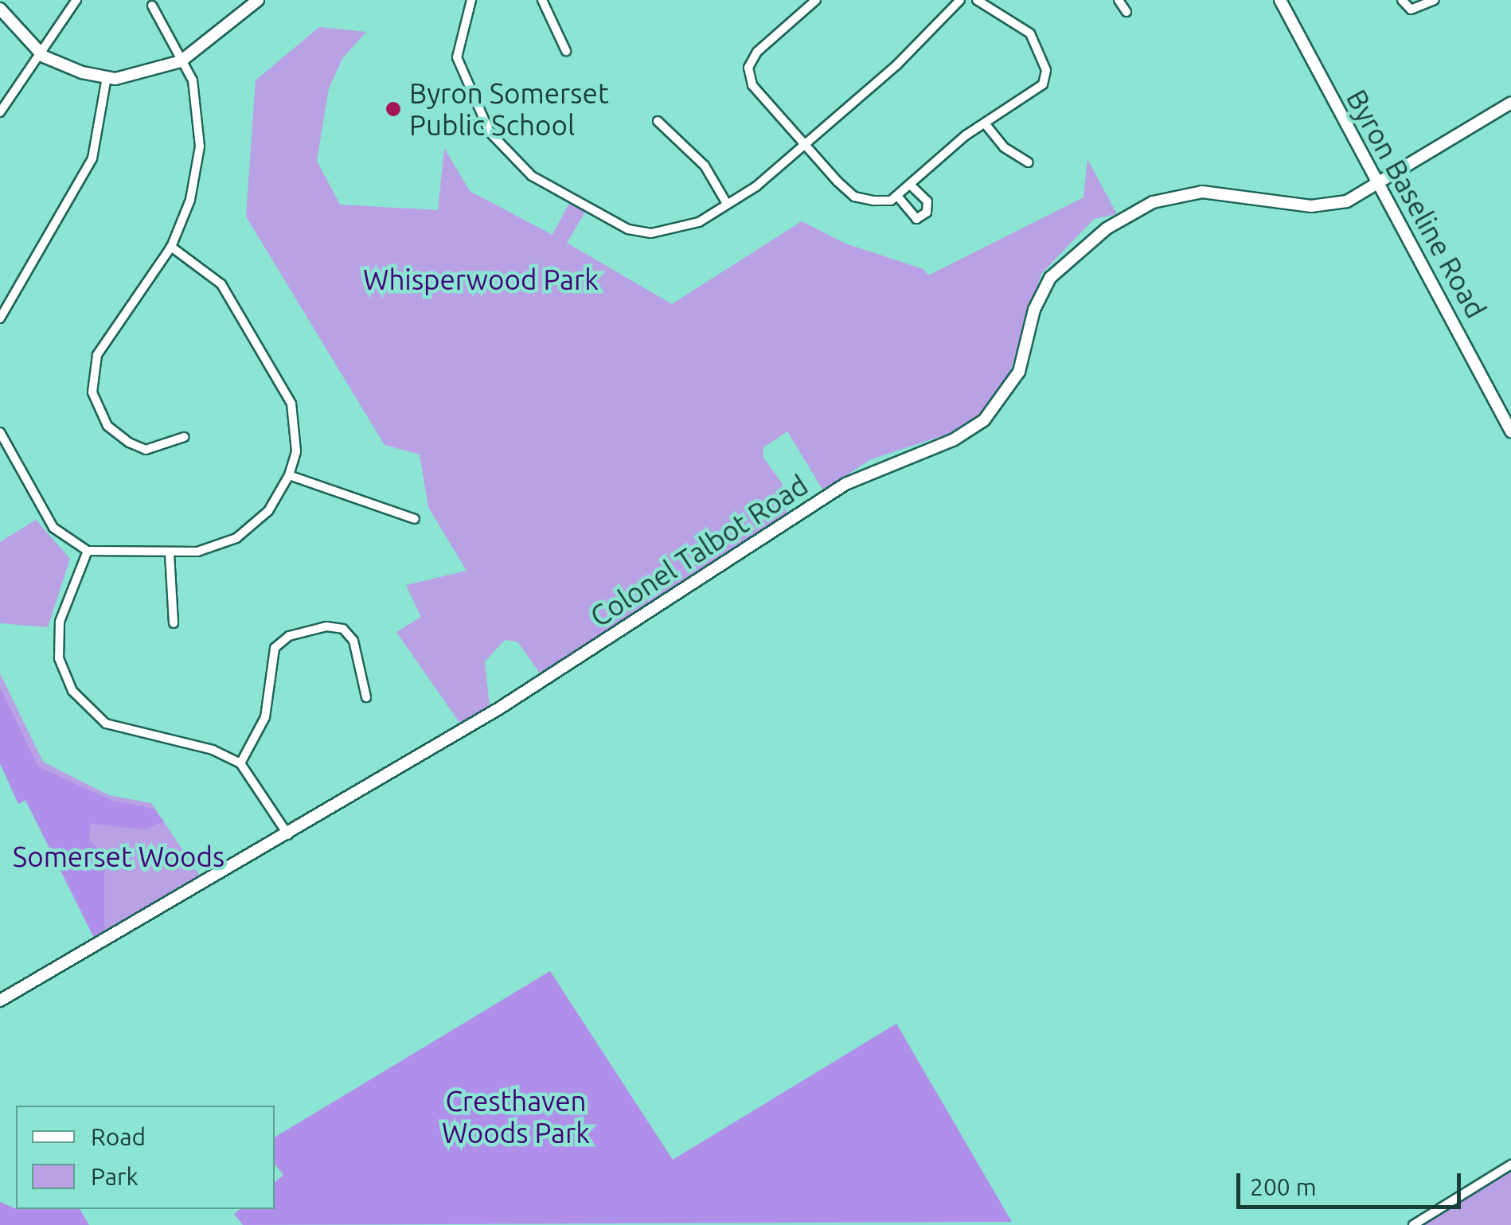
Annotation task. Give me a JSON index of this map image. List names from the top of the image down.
{
  "streets": {
    "main road": ["Byron Baseline Road", "Colonel Talbot Road"]
  },
  "crossings": [
    ["Byron Baseline Road", "Colonel Talbot Road"]
  ],
  "parks": ["Whisperwood Park", "Somerset Woods", "Cresthaven Woods Park"],
  "places": ["Byron Somerset Public School"],
  "legend": ["Road", "Park"],
  "scale_bar": "200 m"
}
